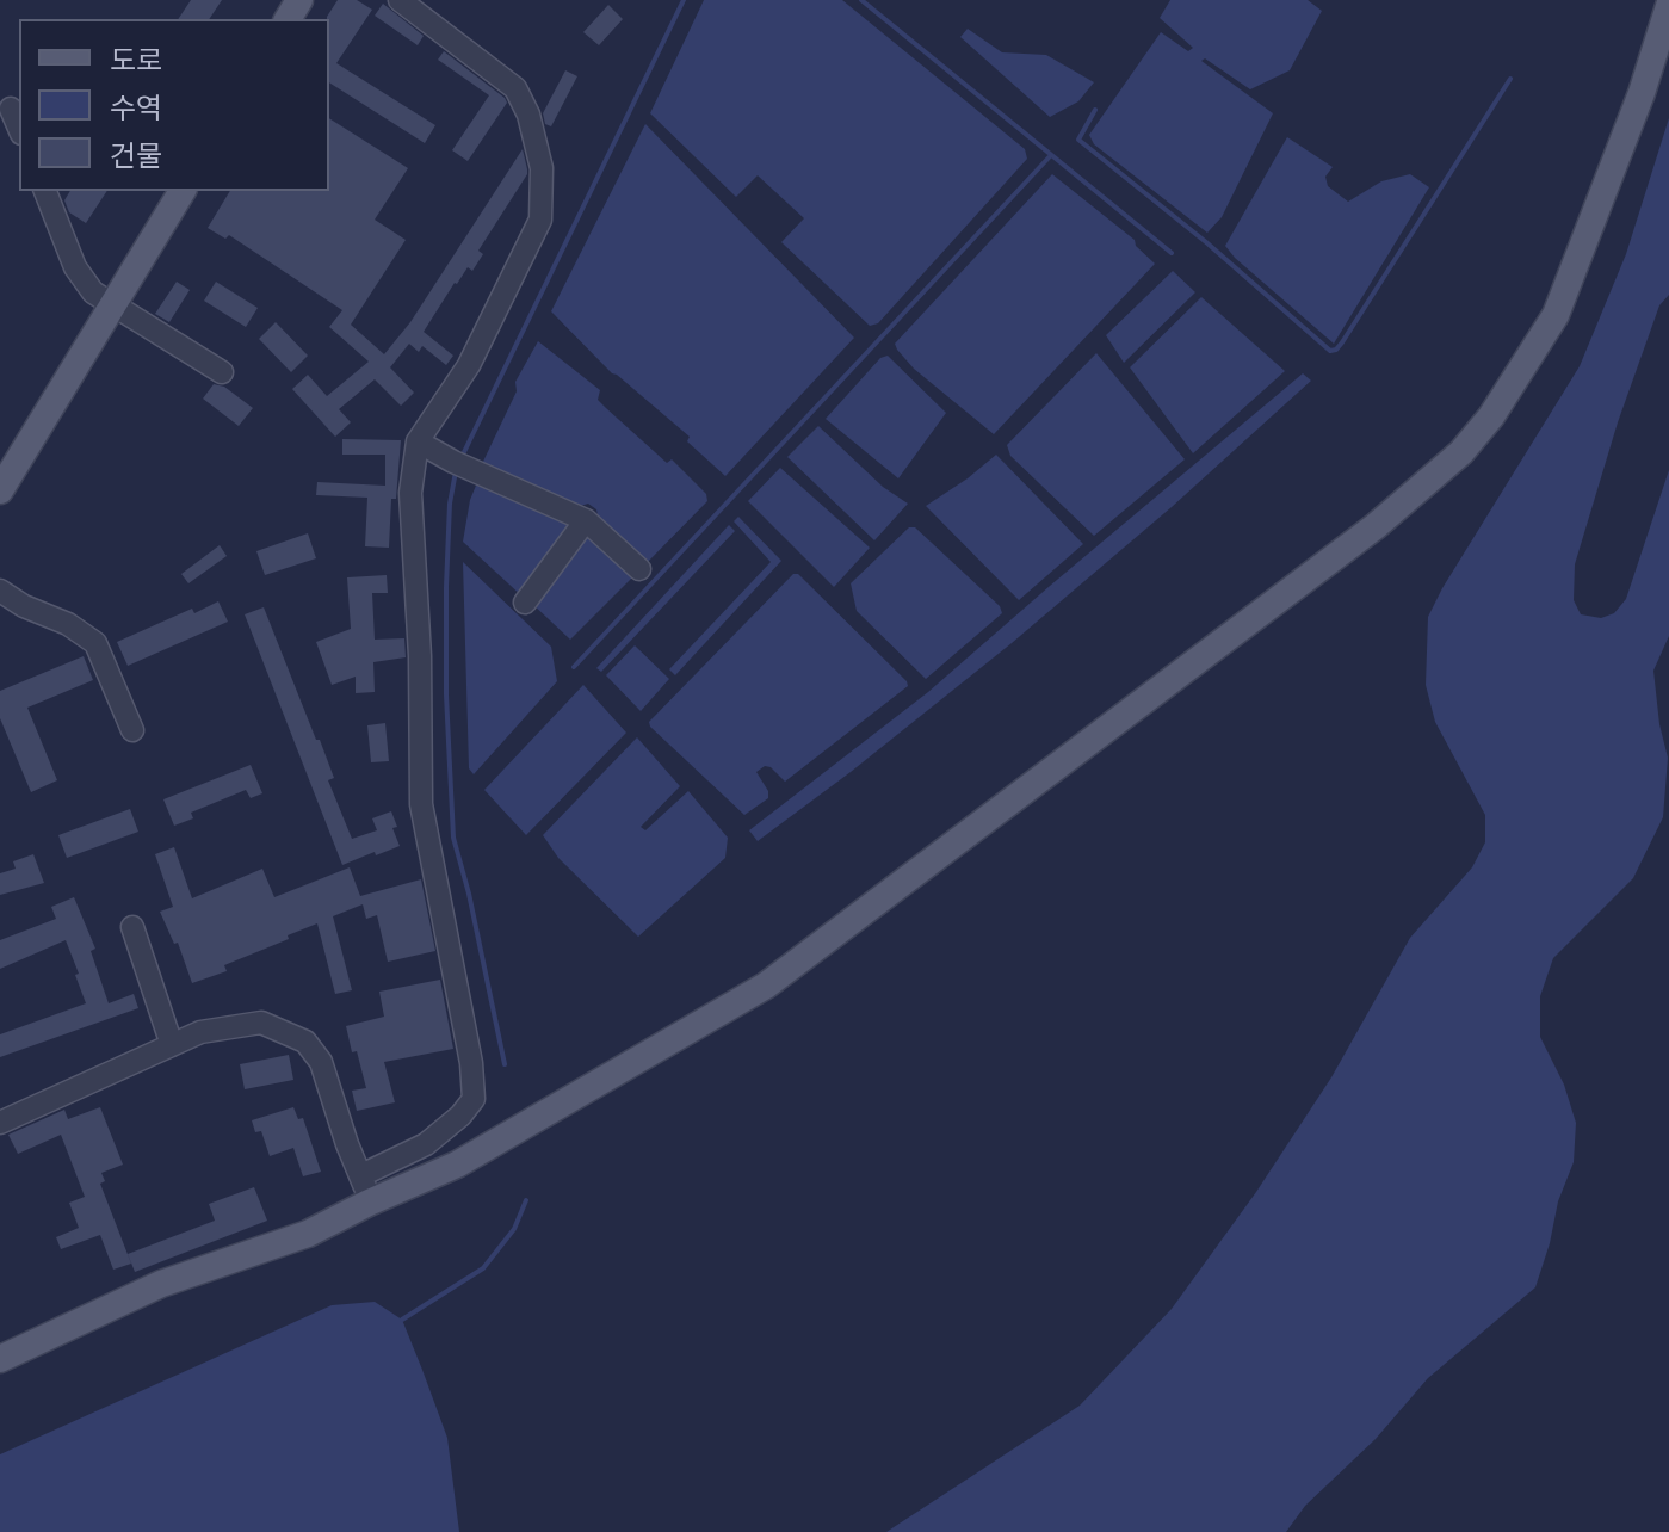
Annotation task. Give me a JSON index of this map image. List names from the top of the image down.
{
  "legend": ["도로", "수역", "건물"]
}
